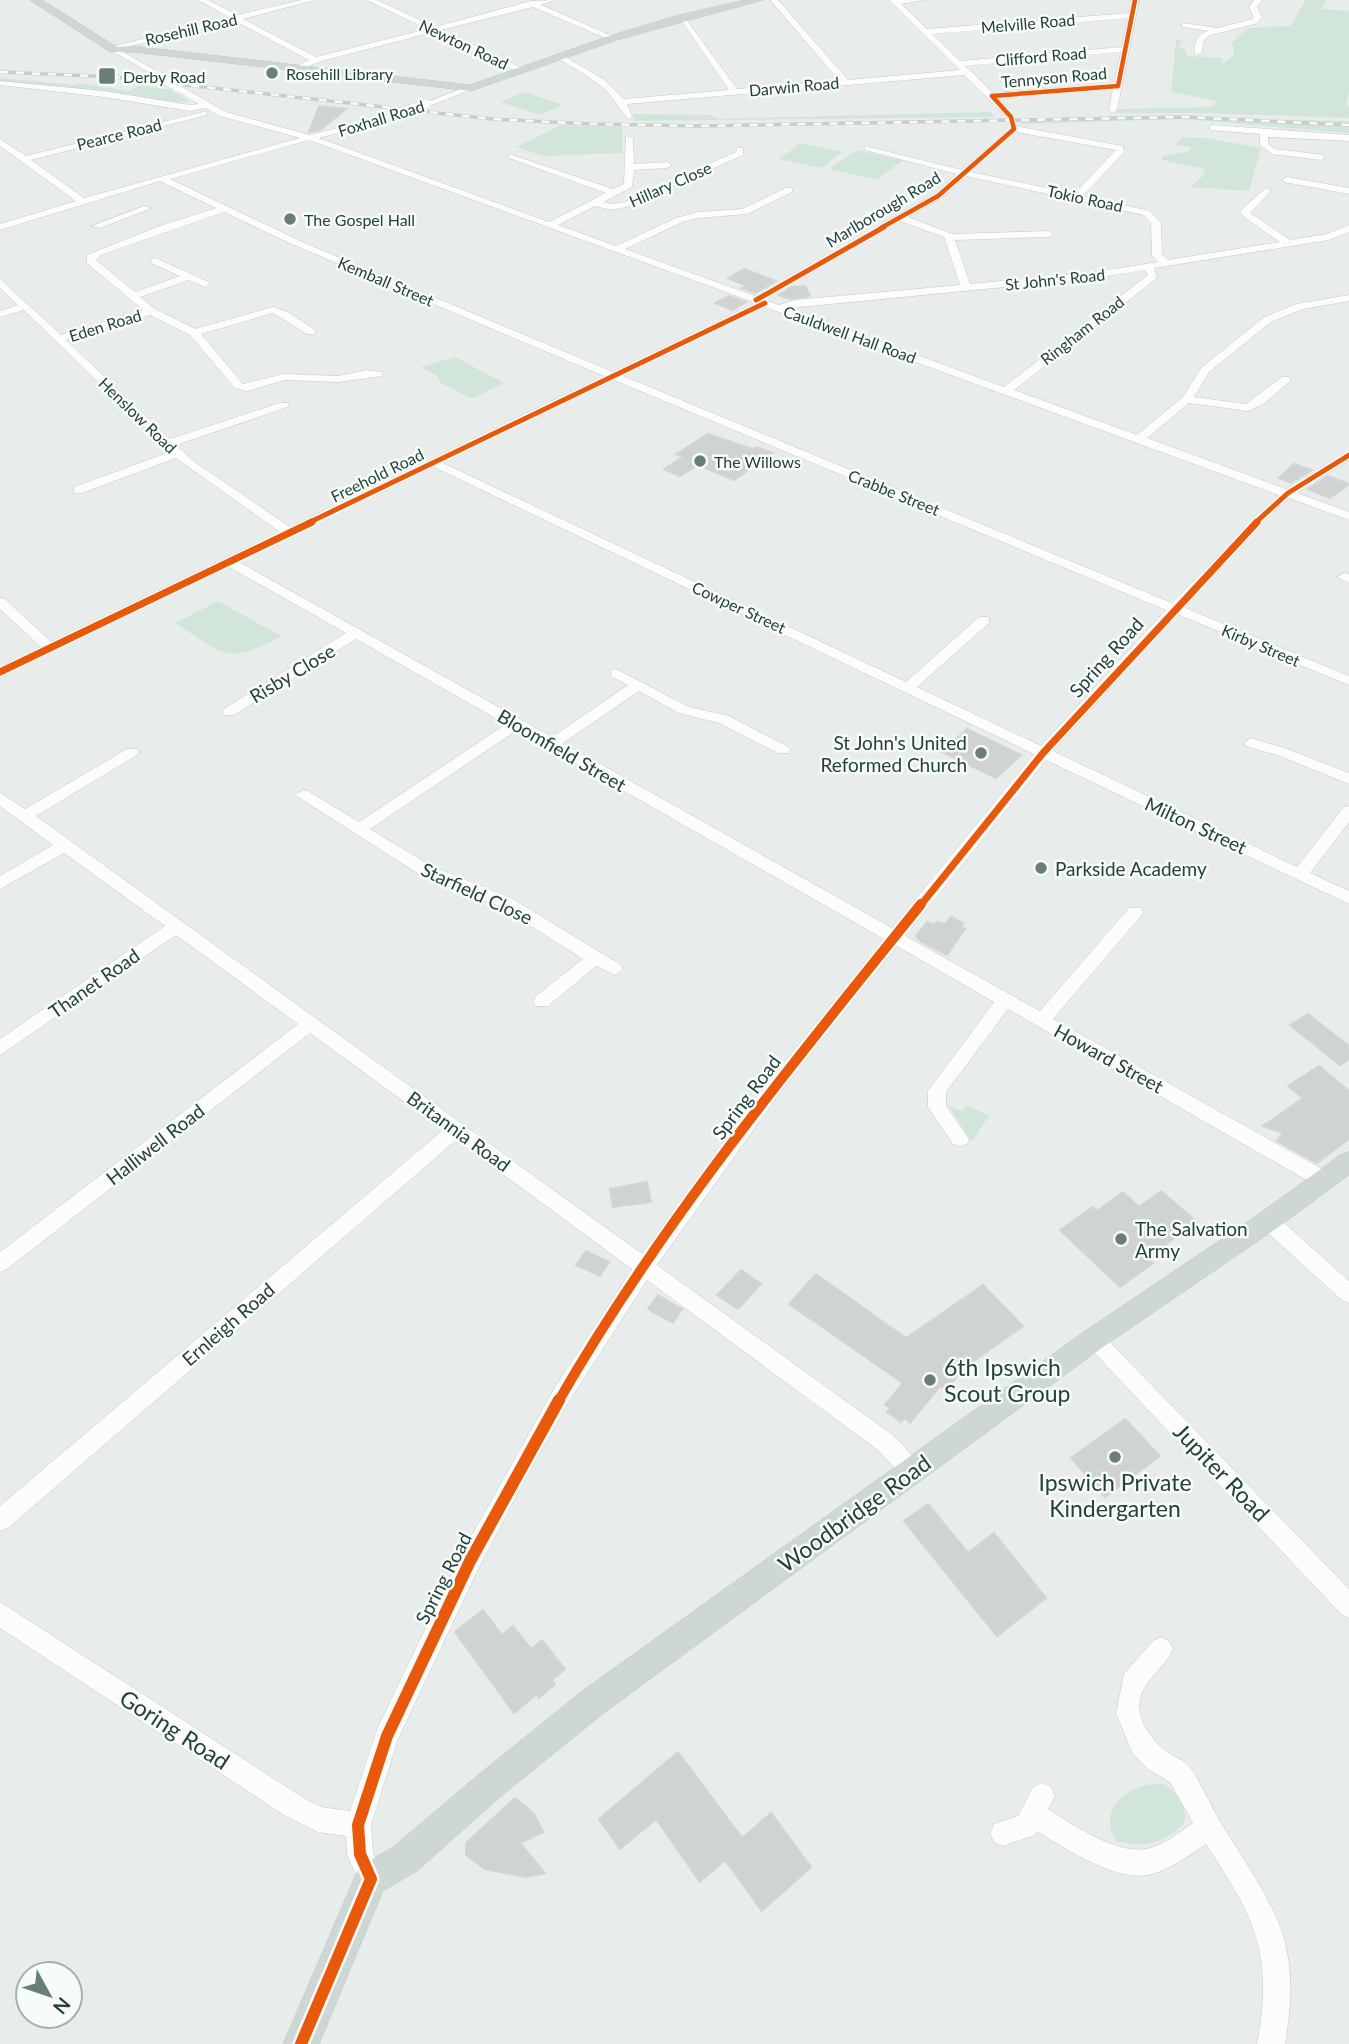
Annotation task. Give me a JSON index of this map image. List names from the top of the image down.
{
  "streets": {
    "main road": ["Foxhall Road", "Woodbridge Road"],
    "street": [
      "Melville Road",
      "Rosehill Road",
      "Newton Road",
      "Clifford Road",
      "Tennyson Road",
      "Darwin Road",
      "Pearce Road",
      "Hillary Close",
      "Tokio Road",
      "Marlborough Road",
      "St John's Road",
      "Kemball Street",
      "Eden Road",
      "Ringham Road",
      "Cauldwell Hall Road",
      "Henslow Road",
      "Freehold Road",
      "Crabbe Street",
      "Cowper Street",
      "Kirby Street",
      "Spring Road",
      "Risby Close",
      "Bloomfield Street",
      "Milton Street",
      "Starfield Close",
      "Thanet Road",
      "Howard Street",
      "Britannia Road",
      "Halliwell Road",
      "Ernleigh Road",
      "Jupiter Road",
      "Goring Road"
    ]
  },
  "crossings": [
    ["Newton Road", "Foxhall Road"],
    ["Foxhall Road", "Kemball Street"],
    ["Foxhall Road", "Cauldwell Hall Road"],
    ["Tokio Road", "Marlborough Road"],
    ["Tokio Road", "St John's Road"],
    ["Marlborough Road", "Cauldwell Hall Road"],
    ["Marlborough Road", "Freehold Road"],
    ["St John's Road", "Ringham Road"],
    ["St John's Road", "Cauldwell Hall Road"],
    ["Kemball Street", "Freehold Road"],
    ["Kemball Street", "Crabbe Street"],
    ["Eden Road", "Henslow Road"],
    ["Ringham Road", "Cauldwell Hall Road"],
    ["Cauldwell Hall Road", "Freehold Road"],
    ["Cauldwell Hall Road", "Spring Road"],
    ["Henslow Road", "Freehold Road"],
    ["Freehold Road", "Crabbe Street"],
    ["Freehold Road", "Cowper Street"],
    ["Freehold Road", "Bloomfield Street"],
    ["Crabbe Street", "Kirby Street"],
    ["Crabbe Street", "Spring Road"],
    ["Cowper Street", "Spring Road"],
    ["Cowper Street", "Milton Street"],
    ["Kirby Street", "Spring Road"],
    ["Spring Road", "Bloomfield Street"],
    ["Spring Road", "Milton Street"],
    ["Spring Road", "Howard Street"],
    ["Spring Road", "Britannia Road"],
    ["Spring Road", "Woodbridge Road"],
    ["Spring Road", "Goring Road"],
    ["Risby Close", "Bloomfield Street"],
    ["Bloomfield Street", "Howard Street"],
    ["Thanet Road", "Britannia Road"],
    ["Howard Street", "Woodbridge Road"],
    ["Britannia Road", "Halliwell Road"],
    ["Britannia Road", "Ernleigh Road"],
    ["Britannia Road", "Woodbridge Road"],
    ["Jupiter Road", "Woodbridge Road"]
  ],
  "places": {
    "other": [
      "Rosehill Library",
      "The Gospel Hall",
      "The Willows",
      "St John's United Reformed Church",
      "Parkside Academy",
      "The Salvation Army",
      "6th Ipswich Scout Group",
      "Ipswich Private Kindergarten"
    ],
    "transit": ["Derby Road"]
  },
  "north": "bottom right"
}
